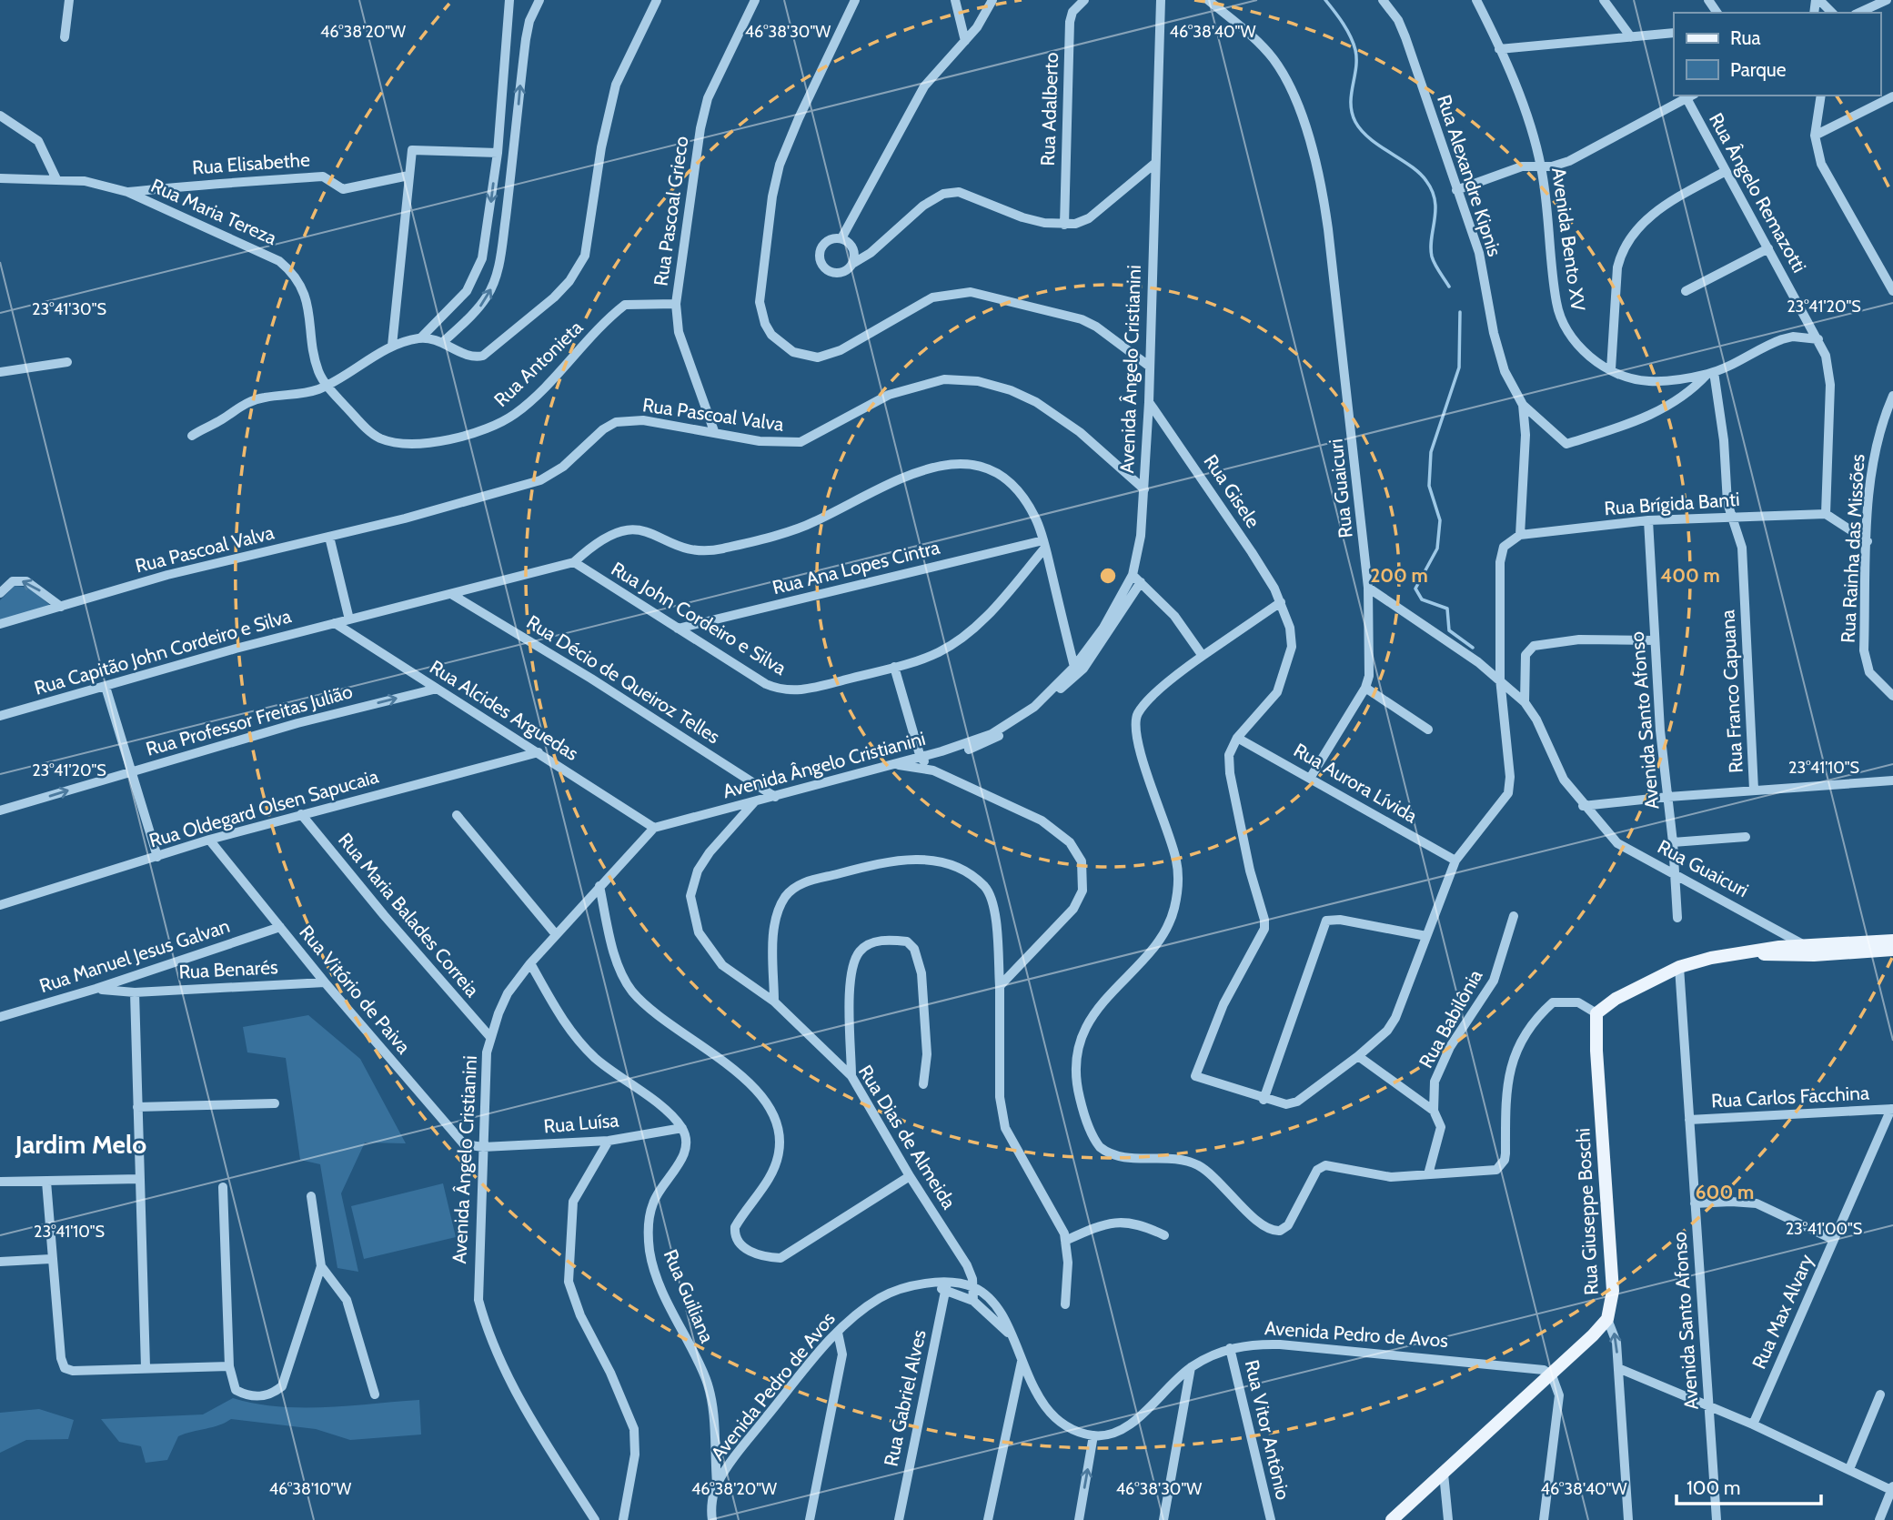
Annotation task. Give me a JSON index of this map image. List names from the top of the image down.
{
  "streets": {
    "main road": ["Rua Giuseppe Boschi"],
    "street": [
      "Rua Adalberto",
      "Rua Elisabethe",
      "Rua Alexandre Kipnis",
      "Rua Ângelo Remazotti",
      "Rua Pascoal Grieco",
      "Rua Maria Tereza",
      "Avenida Bento XV",
      "Rua Antonieta",
      "Avenida Ângelo Cristianini",
      "Rua Pascoal Valva",
      "Rua Guaicuri",
      "Rua Gisele",
      "Rua Brígida Banti",
      "Rua Rainha das Missões",
      "Rua Ana Lopes Cintra",
      "Rua John Cordeiro e Silva",
      "Rua Capitão John Cordeiro e Silva",
      "Rua Décio de Queiroz Telles",
      "Rua Franco Capuana",
      "Rua Alcides Arguedas",
      "Rua Professor Freitas Julião",
      "Avenida Santo Afonso",
      "Rua Aurora Lívida",
      "Rua Oldegard Olsen Sapucaia",
      "Rua Maria Balades Correia",
      "Rua Manuel Jesus Galvan",
      "Rua Benarés",
      "Rua Vitório de Paiva",
      "Rua Babilônia",
      "Rua Carlos Facchina",
      "Rua Luísa",
      "Rua Dias de Almeida",
      "Rua Guiliana",
      "Rua Max Alvary",
      "Avenida Pedro de Avos",
      "Rua Gabriel Alves",
      "Rua Vitor Antônio"
    ]
  },
  "crossings": [
    ["Rua Elisabethe", "Rua Maria Tereza"],
    ["Rua Alexandre Kipnis", "Avenida Bento XV"],
    ["Rua Alexandre Kipnis", "Rua Franco Capuana"],
    ["Rua Ângelo Remazotti", "Avenida Bento XV"],
    ["Rua Ângelo Remazotti", "Rua Brígida Banti"],
    ["Rua Pascoal Grieco", "Rua Antonieta"],
    ["Rua Pascoal Grieco", "Rua Pascoal Valva"],
    ["Rua Maria Tereza", "Rua Antonieta"],
    ["Avenida Bento XV", "Rua Franco Capuana"],
    ["Avenida Ângelo Cristianini", "Rua Pascoal Valva"],
    ["Avenida Ângelo Cristianini", "Rua Gisele"],
    ["Avenida Ângelo Cristianini", "Rua Décio de Queiroz Telles"],
    ["Avenida Ângelo Cristianini", "Rua Alcides Arguedas"],
    ["Avenida Ângelo Cristianini", "Rua Maria Balades Correia"],
    ["Avenida Ângelo Cristianini", "Rua Vitório de Paiva"],
    ["Avenida Ângelo Cristianini", "Rua Luísa"],
    ["Avenida Ângelo Cristianini", "Rua Dias de Almeida"],
    ["Rua Guaicuri", "Avenida Santo Afonso"],
    ["Rua Gisele", "Rua Aurora Lívida"],
    ["Rua Brígida Banti", "Rua Franco Capuana"],
    ["Rua Brígida Banti", "Avenida Santo Afonso"],
    ["Rua Ana Lopes Cintra", "Rua John Cordeiro e Silva"],
    ["Rua Capitão John Cordeiro e Silva", "Rua Alcides Arguedas"],
    ["Rua Alcides Arguedas", "Rua Professor Freitas Julião"],
    ["Rua Alcides Arguedas", "Rua Oldegard Olsen Sapucaia"],
    ["Avenida Santo Afonso", "Rua Carlos Facchina"],
    ["Rua Oldegard Olsen Sapucaia", "Rua Maria Balades Correia"],
    ["Rua Oldegard Olsen Sapucaia", "Rua Vitório de Paiva"],
    ["Rua Manuel Jesus Galvan", "Rua Benarés"],
    ["Rua Manuel Jesus Galvan", "Rua Vitório de Paiva"],
    ["Rua Benarés", "Rua Vitório de Paiva"],
    ["Rua Vitório de Paiva", "Rua Luísa"],
    ["Rua Carlos Facchina", "Rua Max Alvary"],
    ["Rua Luísa", "Rua Guiliana"],
    ["Rua Dias de Almeida", "Avenida Pedro de Avos"],
    ["Rua Guiliana", "Avenida Pedro de Avos"],
    ["Avenida Pedro de Avos", "Rua Gabriel Alves"],
    ["Avenida Pedro de Avos", "Rua Vitor Antônio"]
  ],
  "one_way": ["Rua Professor Freitas Julião"],
  "districts": ["Jardim Melo"],
  "legend": ["Rua", "Parque"],
  "scale_bar": "100 m",
  "coordinates": [
    "46°38'20\"W",
    "46°38'30\"W",
    "46°38'40\"W",
    "23°41'20\"S",
    "23°41'30\"S",
    "23°41'10\"S",
    "23°41'00\"S",
    "46°38'10\"W"
  ],
  "rings": ["200 m", "400 m", "600 m"]
}
